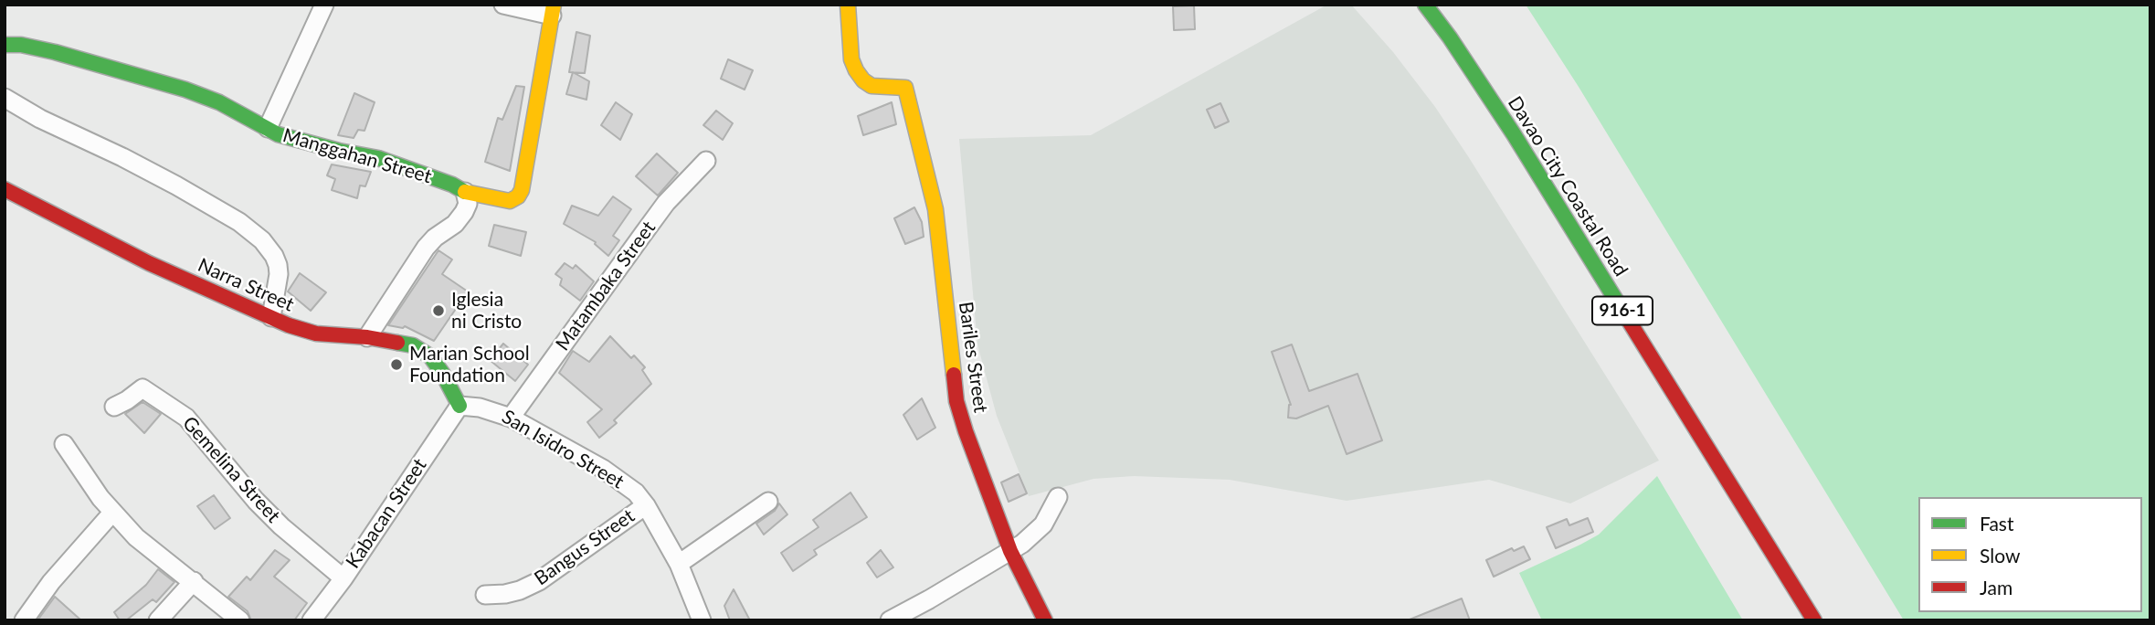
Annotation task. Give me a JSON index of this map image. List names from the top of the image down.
{
  "streets": {
    "street": [
      "Manggahan Street",
      "Davao City Coastal Road",
      "Narra Street",
      "Matambaka Street",
      "916-1",
      "Bariles Street",
      "San Isidro Street",
      "Gemelina Street",
      "Kabacan Street",
      "Bangus Street"
    ]
  },
  "crossings": [
    ["Narra Street", "San Isidro Street"],
    ["Narra Street", "Kabacan Street"],
    ["Matambaka Street", "San Isidro Street"],
    ["San Isidro Street", "Kabacan Street"],
    ["San Isidro Street", "Bangus Street"],
    ["Gemelina Street", "Kabacan Street"]
  ],
  "places": ["Iglesia ni Cristo", "Marian School Foundation"],
  "legend": ["Fast", "Slow", "Jam"]
}
